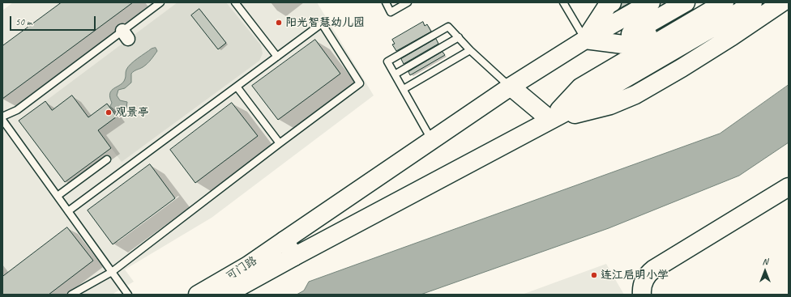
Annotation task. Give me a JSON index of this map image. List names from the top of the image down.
{
  "streets": {
    "main road": ["可门路"]
  },
  "places": ["阳光智慧幼儿园", "观景亭", "连江启明小学"],
  "scale_bar": "50 m",
  "north": "top"
}
